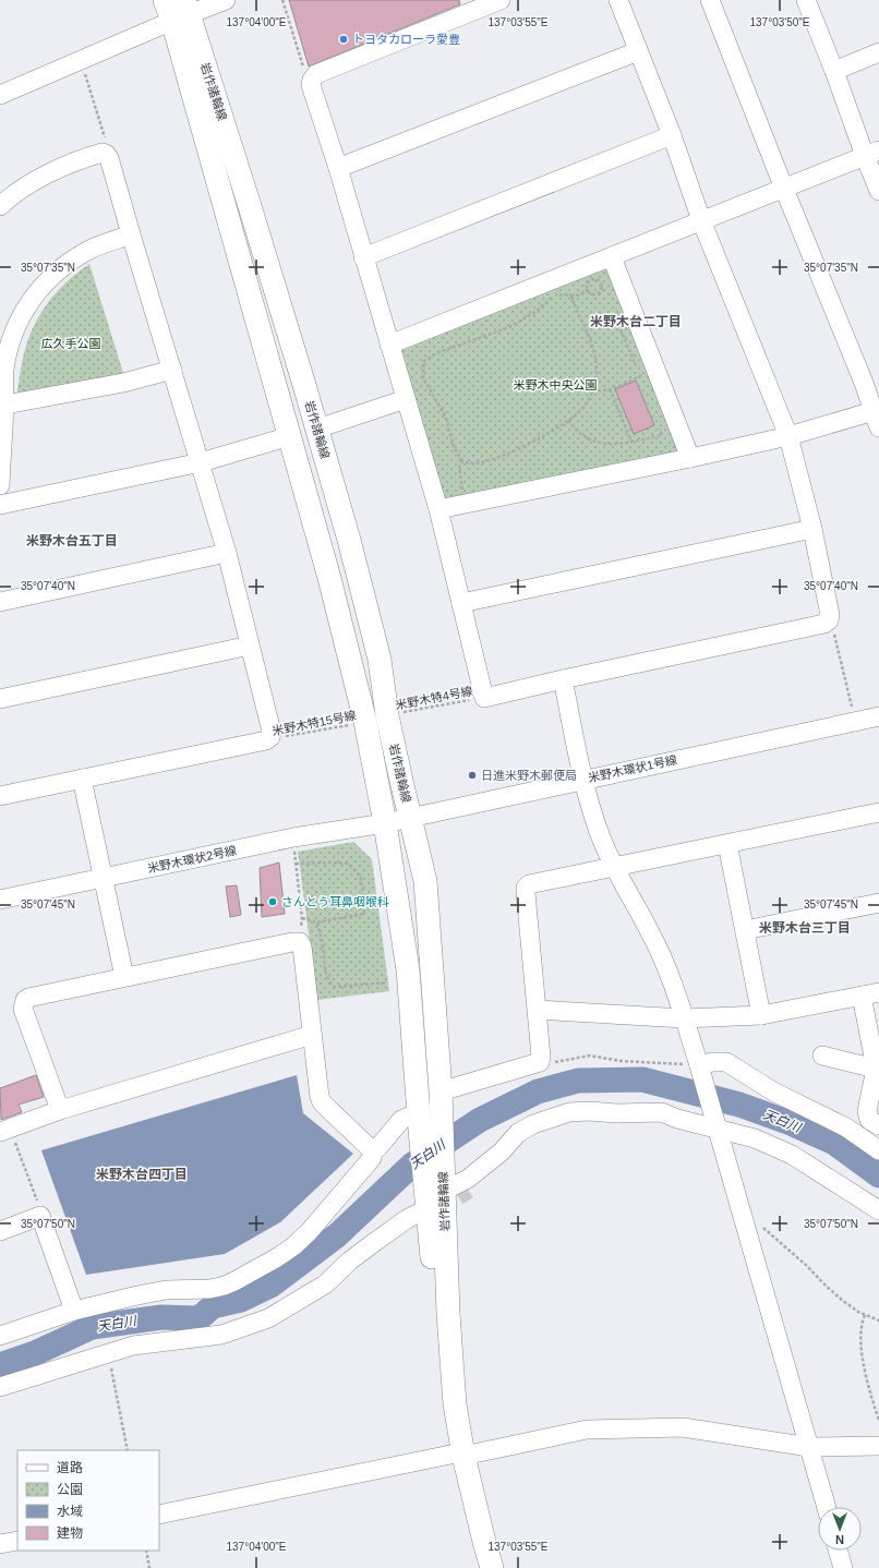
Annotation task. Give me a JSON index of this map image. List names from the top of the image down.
{
  "streets": {
    "main road": ["岩作諸輪線"],
    "street": ["米野木環状1号線", "米野木環状2号線"],
    "path": ["米野木特4号線", "米野木特15号線"]
  },
  "crossings": [
    ["岩作諸輪線", "米野木特4号線"],
    ["岩作諸輪線", "米野木特15号線"],
    ["岩作諸輪線", "米野木環状1号線"],
    ["岩作諸輪線", "米野木環状2号線"],
    ["米野木環状1号線", "米野木環状2号線"]
  ],
  "districts": [
    "米野木台二丁目",
    "米野木台五丁目",
    "米野木台三丁目",
    "米野木台四丁目"
  ],
  "water": ["天白川"],
  "parks": ["広久手公園", "米野木中央公園"],
  "places": ["トヨタカローラ愛豊", "日進米野木郵便局", "さんとう耳鼻咽喉科"],
  "legend": [
    "道路",
    "公園",
    "水域",
    "建物"
  ],
  "north": "bottom",
  "coordinates": [
    "137°04'00\"E",
    "137°03'55\"E",
    "137°03'50\"E",
    "35°07'35\"N",
    "35°07'40\"N",
    "35°07'45\"N",
    "35°07'50\"N"
  ]
}
